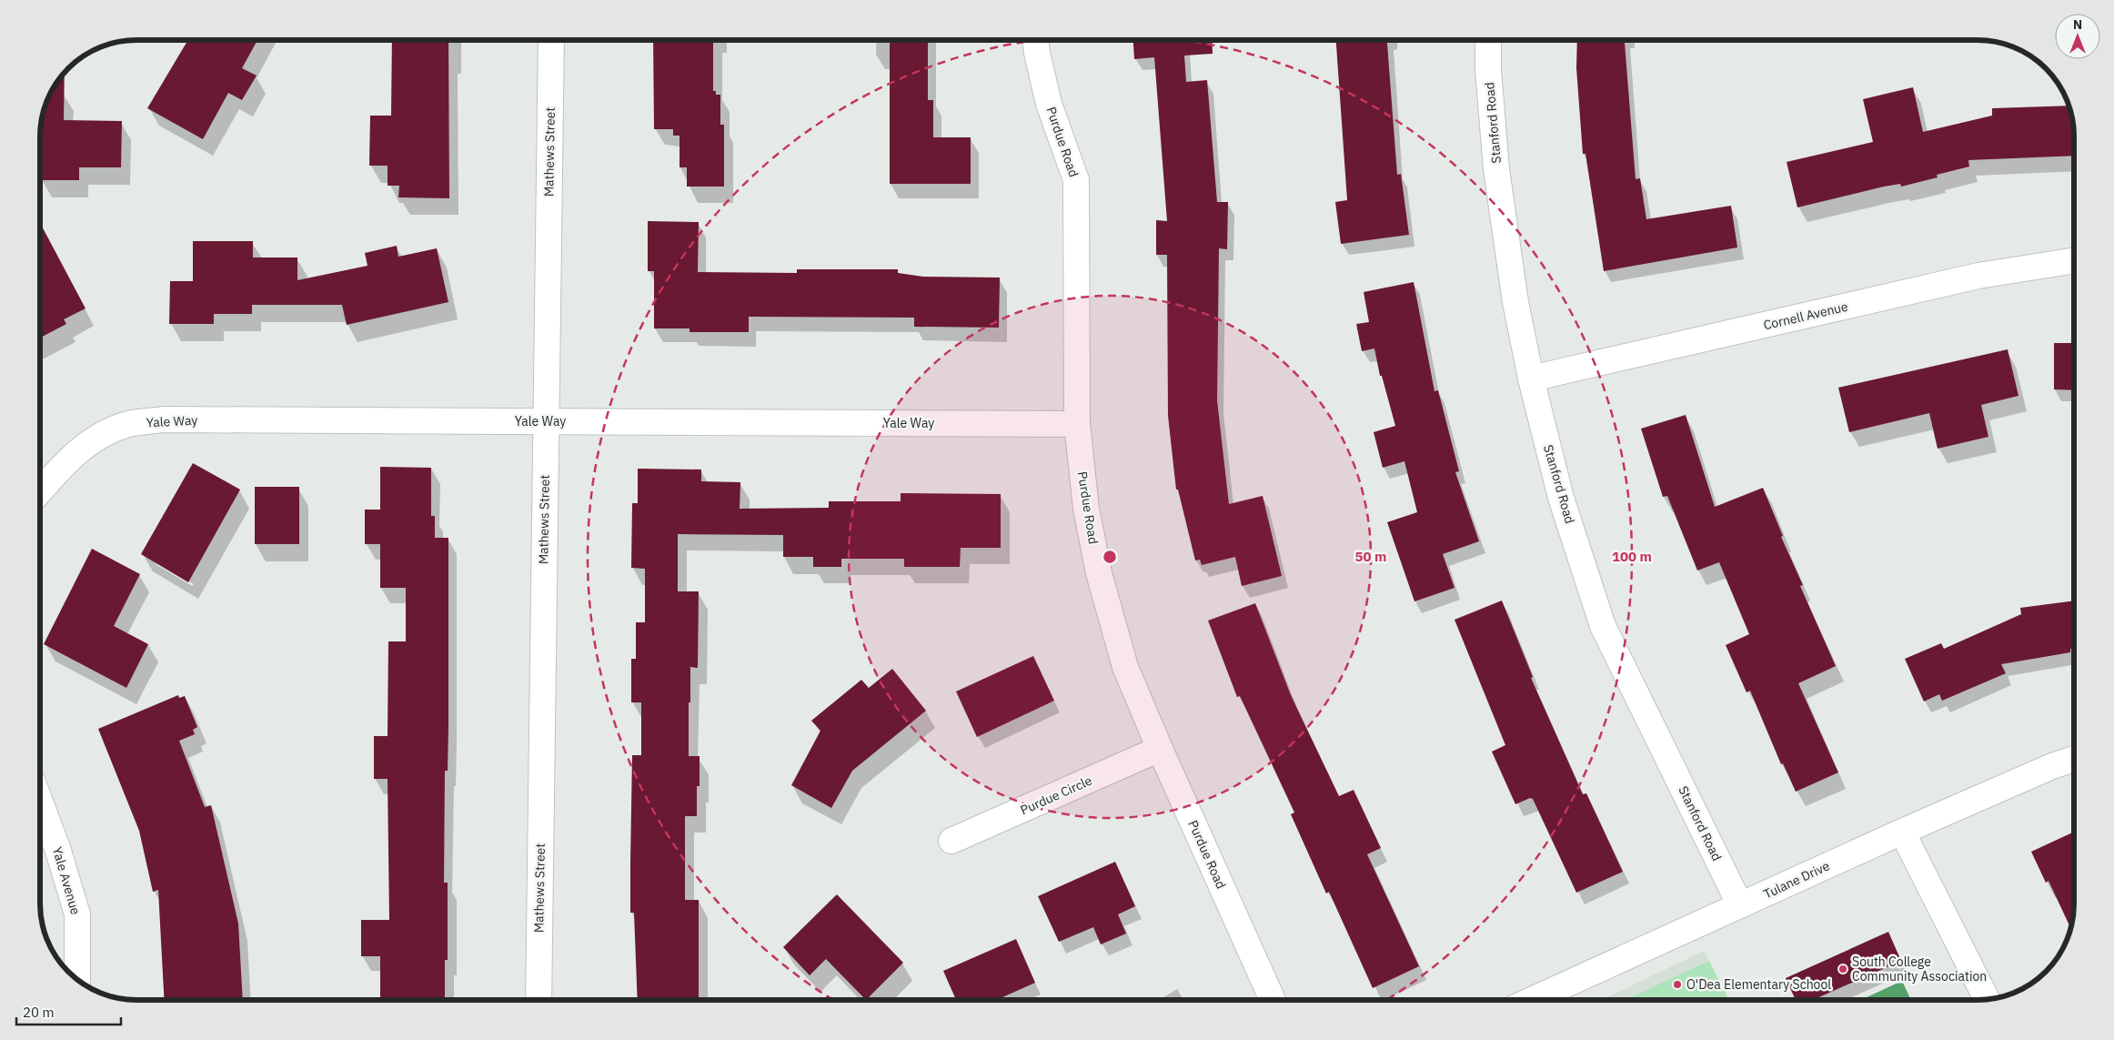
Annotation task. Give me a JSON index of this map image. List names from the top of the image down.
{
  "streets": {
    "street": [
      "Stanford Road",
      "Purdue Road",
      "Mathews Street",
      "Cornell Avenue",
      "Yale Way",
      "Purdue Circle",
      "Tulane Drive",
      "Yale Avenue"
    ]
  },
  "crossings": [
    ["Stanford Road", "Cornell Avenue"],
    ["Stanford Road", "Tulane Drive"],
    ["Purdue Road", "Yale Way"],
    ["Purdue Road", "Purdue Circle"],
    ["Mathews Street", "Yale Way"]
  ],
  "places": ["South College Community Association", "O'Dea Elementary School"],
  "scale_bar": "20 m",
  "north": "top",
  "rings": ["50 m", "100 m"]
}
